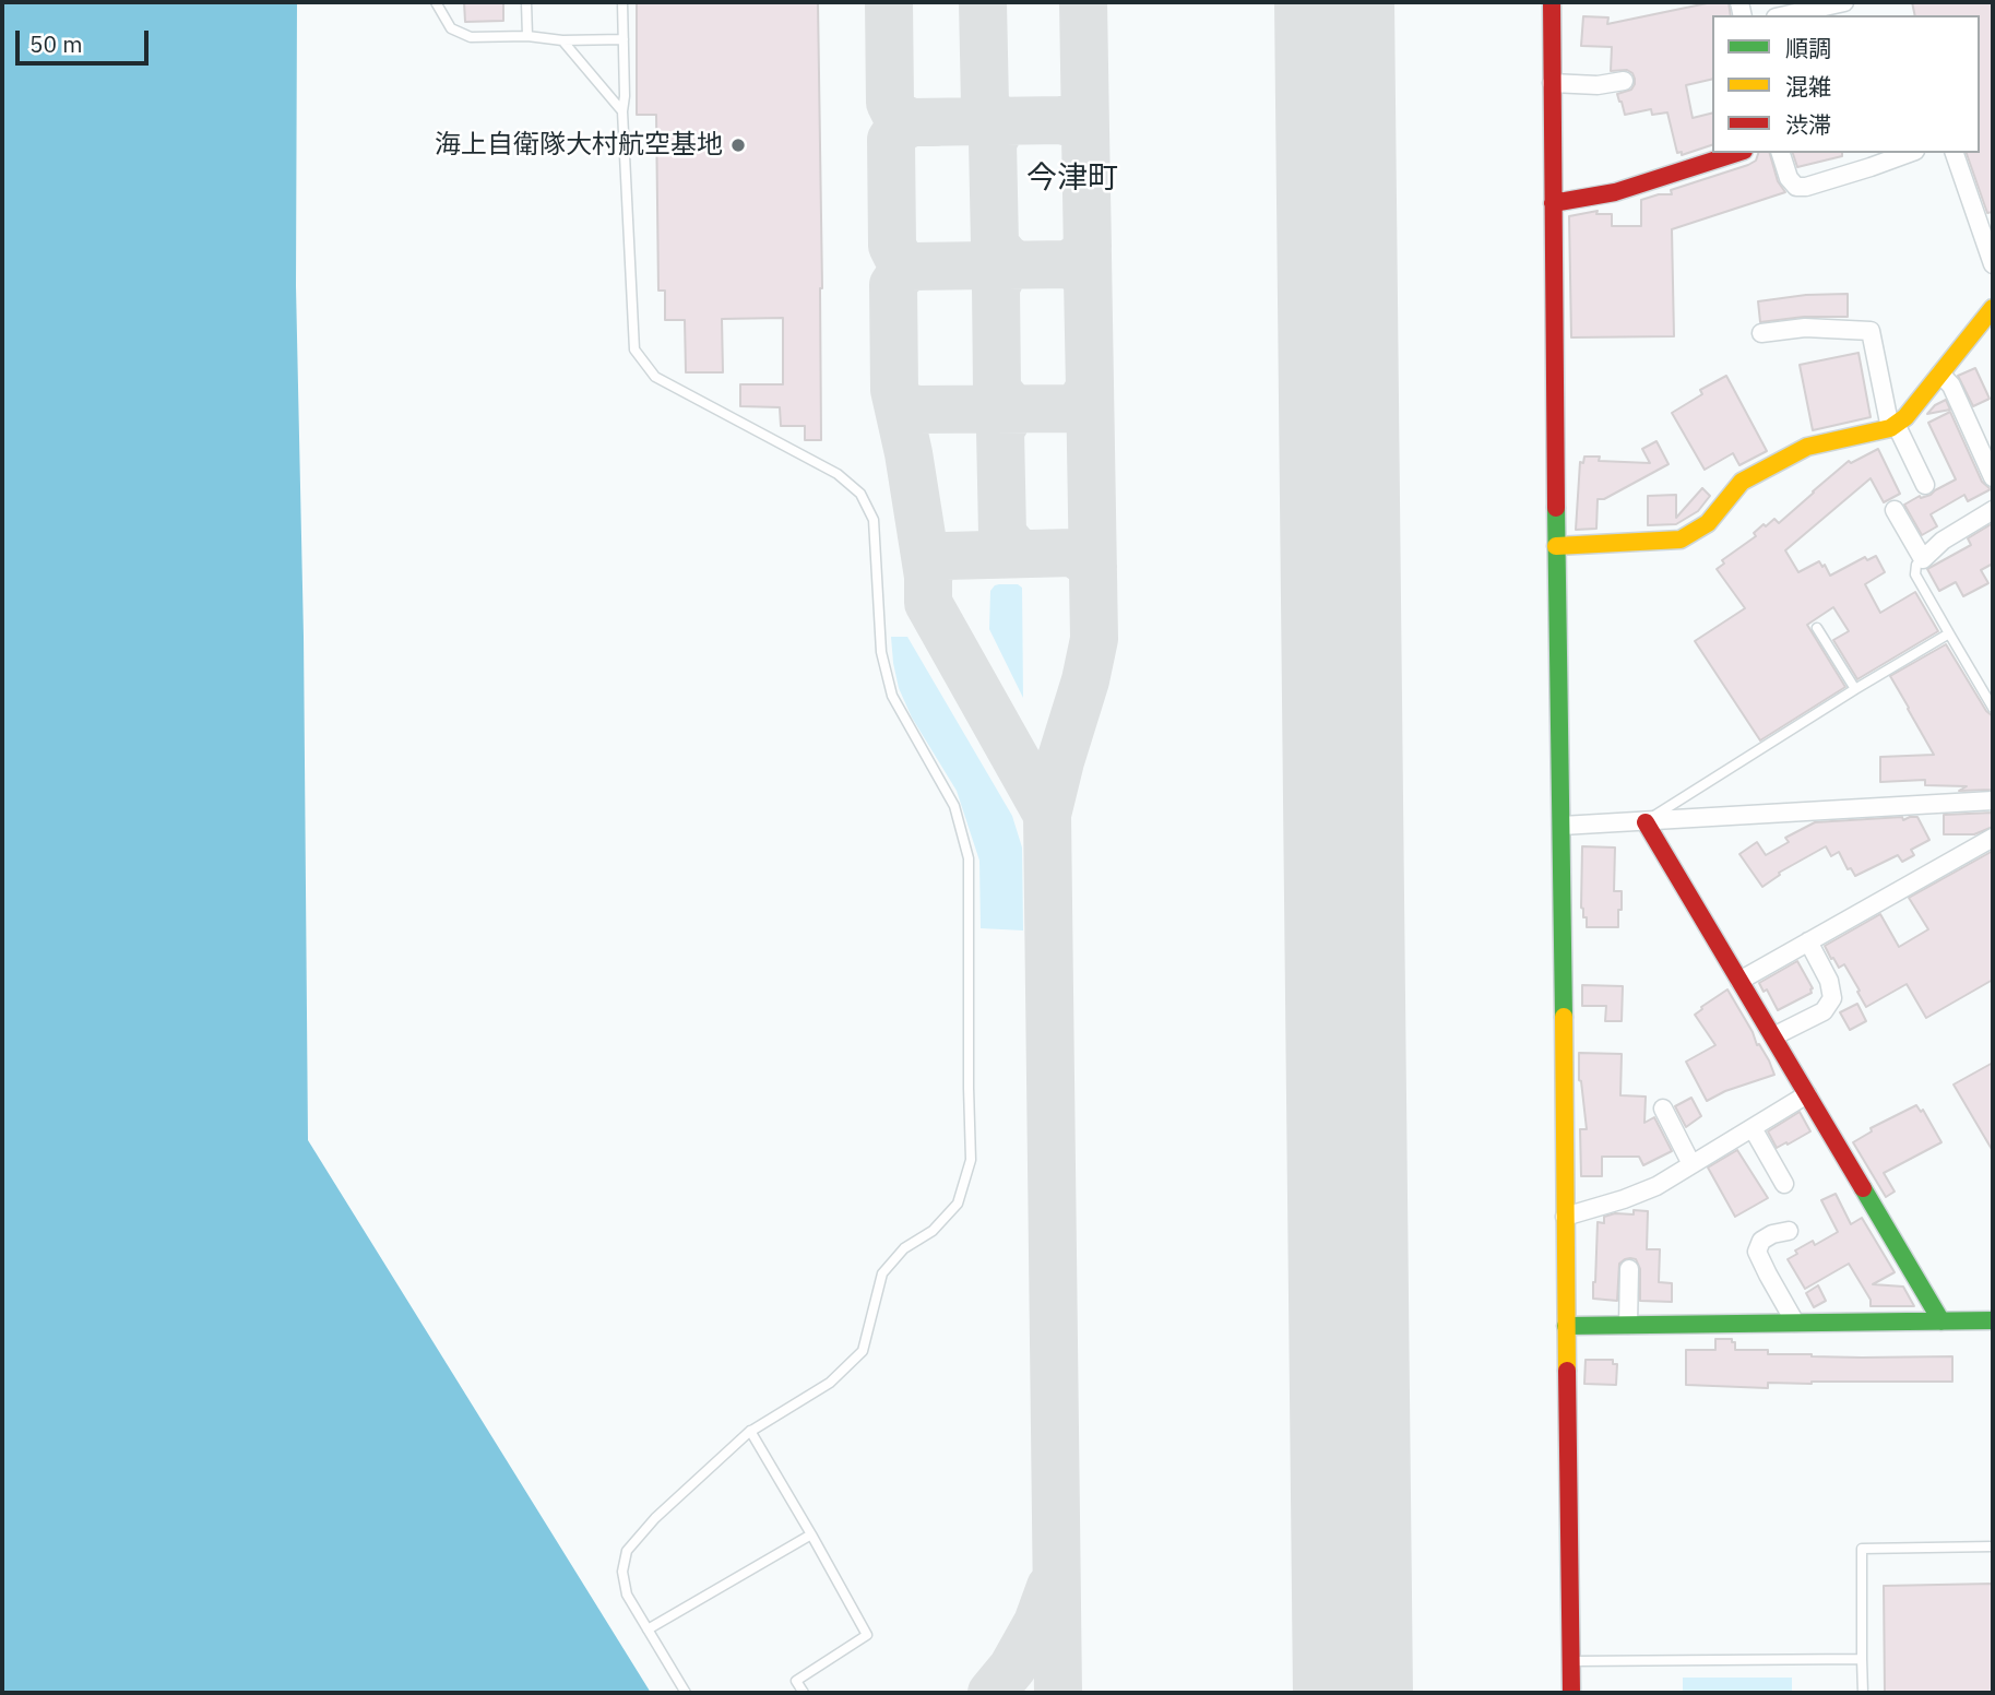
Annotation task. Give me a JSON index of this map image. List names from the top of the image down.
{
  "districts": ["今津町"],
  "places": ["海上自衛隊大村航空基地"],
  "legend": ["順調", "混雑", "渋滞"],
  "scale_bar": "50 m"
}
